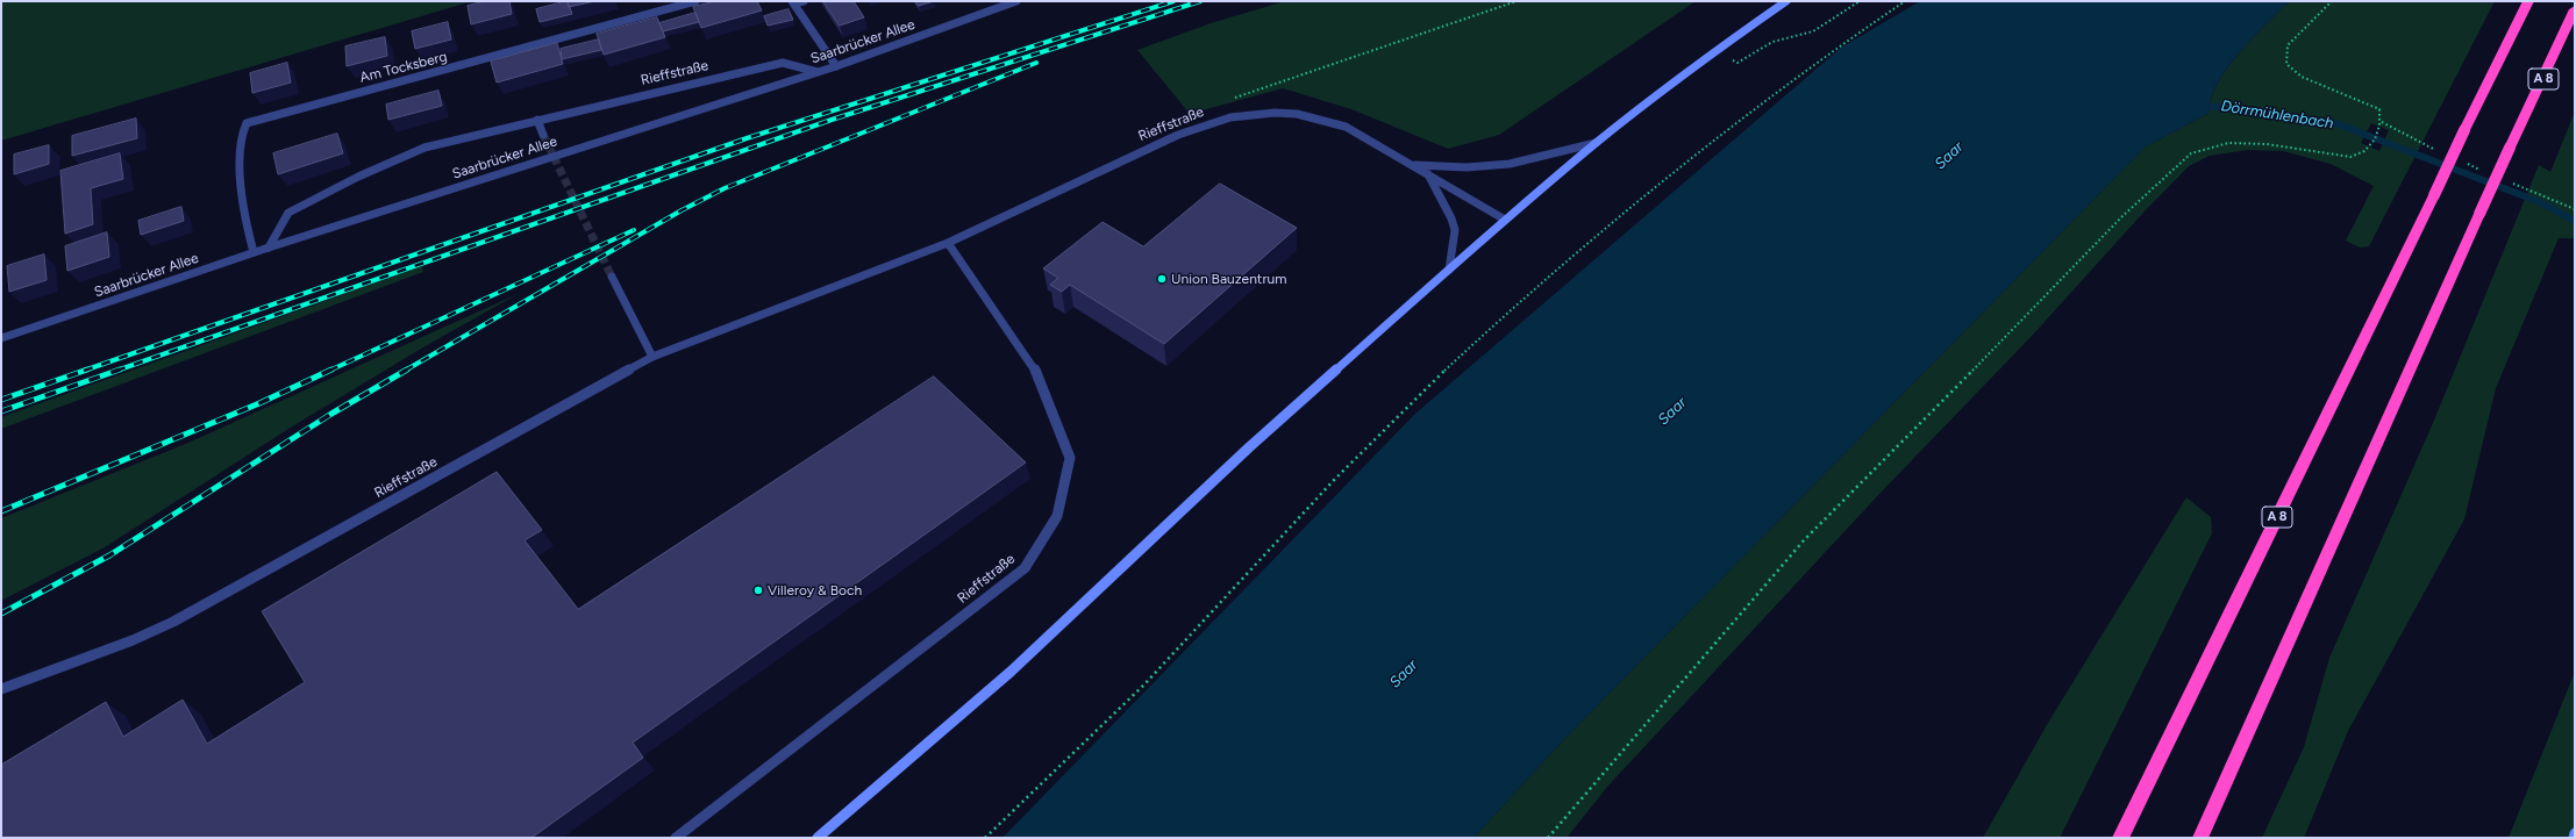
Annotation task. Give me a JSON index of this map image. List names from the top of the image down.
{
  "streets": {
    "highway": ["A 8"],
    "street": ["Saarbrücker Allee", "Am Tocksberg", "Rieffstraße"]
  },
  "crossings": [
    ["Saarbrücker Allee", "Am Tocksberg"],
    ["Saarbrücker Allee", "Rieffstraße"]
  ],
  "water": ["Dörrmühlenbach", "Saar"],
  "places": ["Union Bauzentrum", "Villeroy & Boch"]
}
